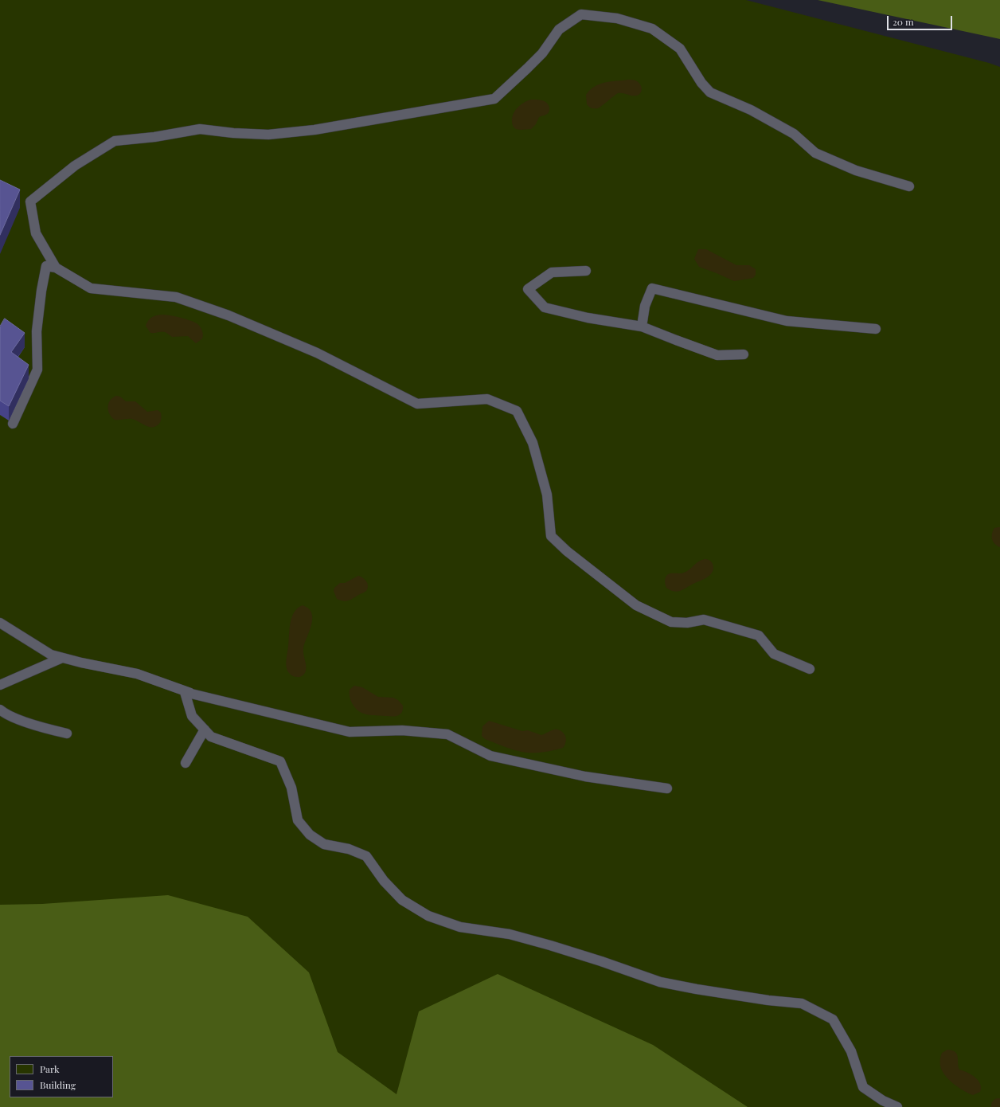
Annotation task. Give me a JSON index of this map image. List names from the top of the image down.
{
  "legend": ["Park", "Building"],
  "scale_bar": "20 m"
}
